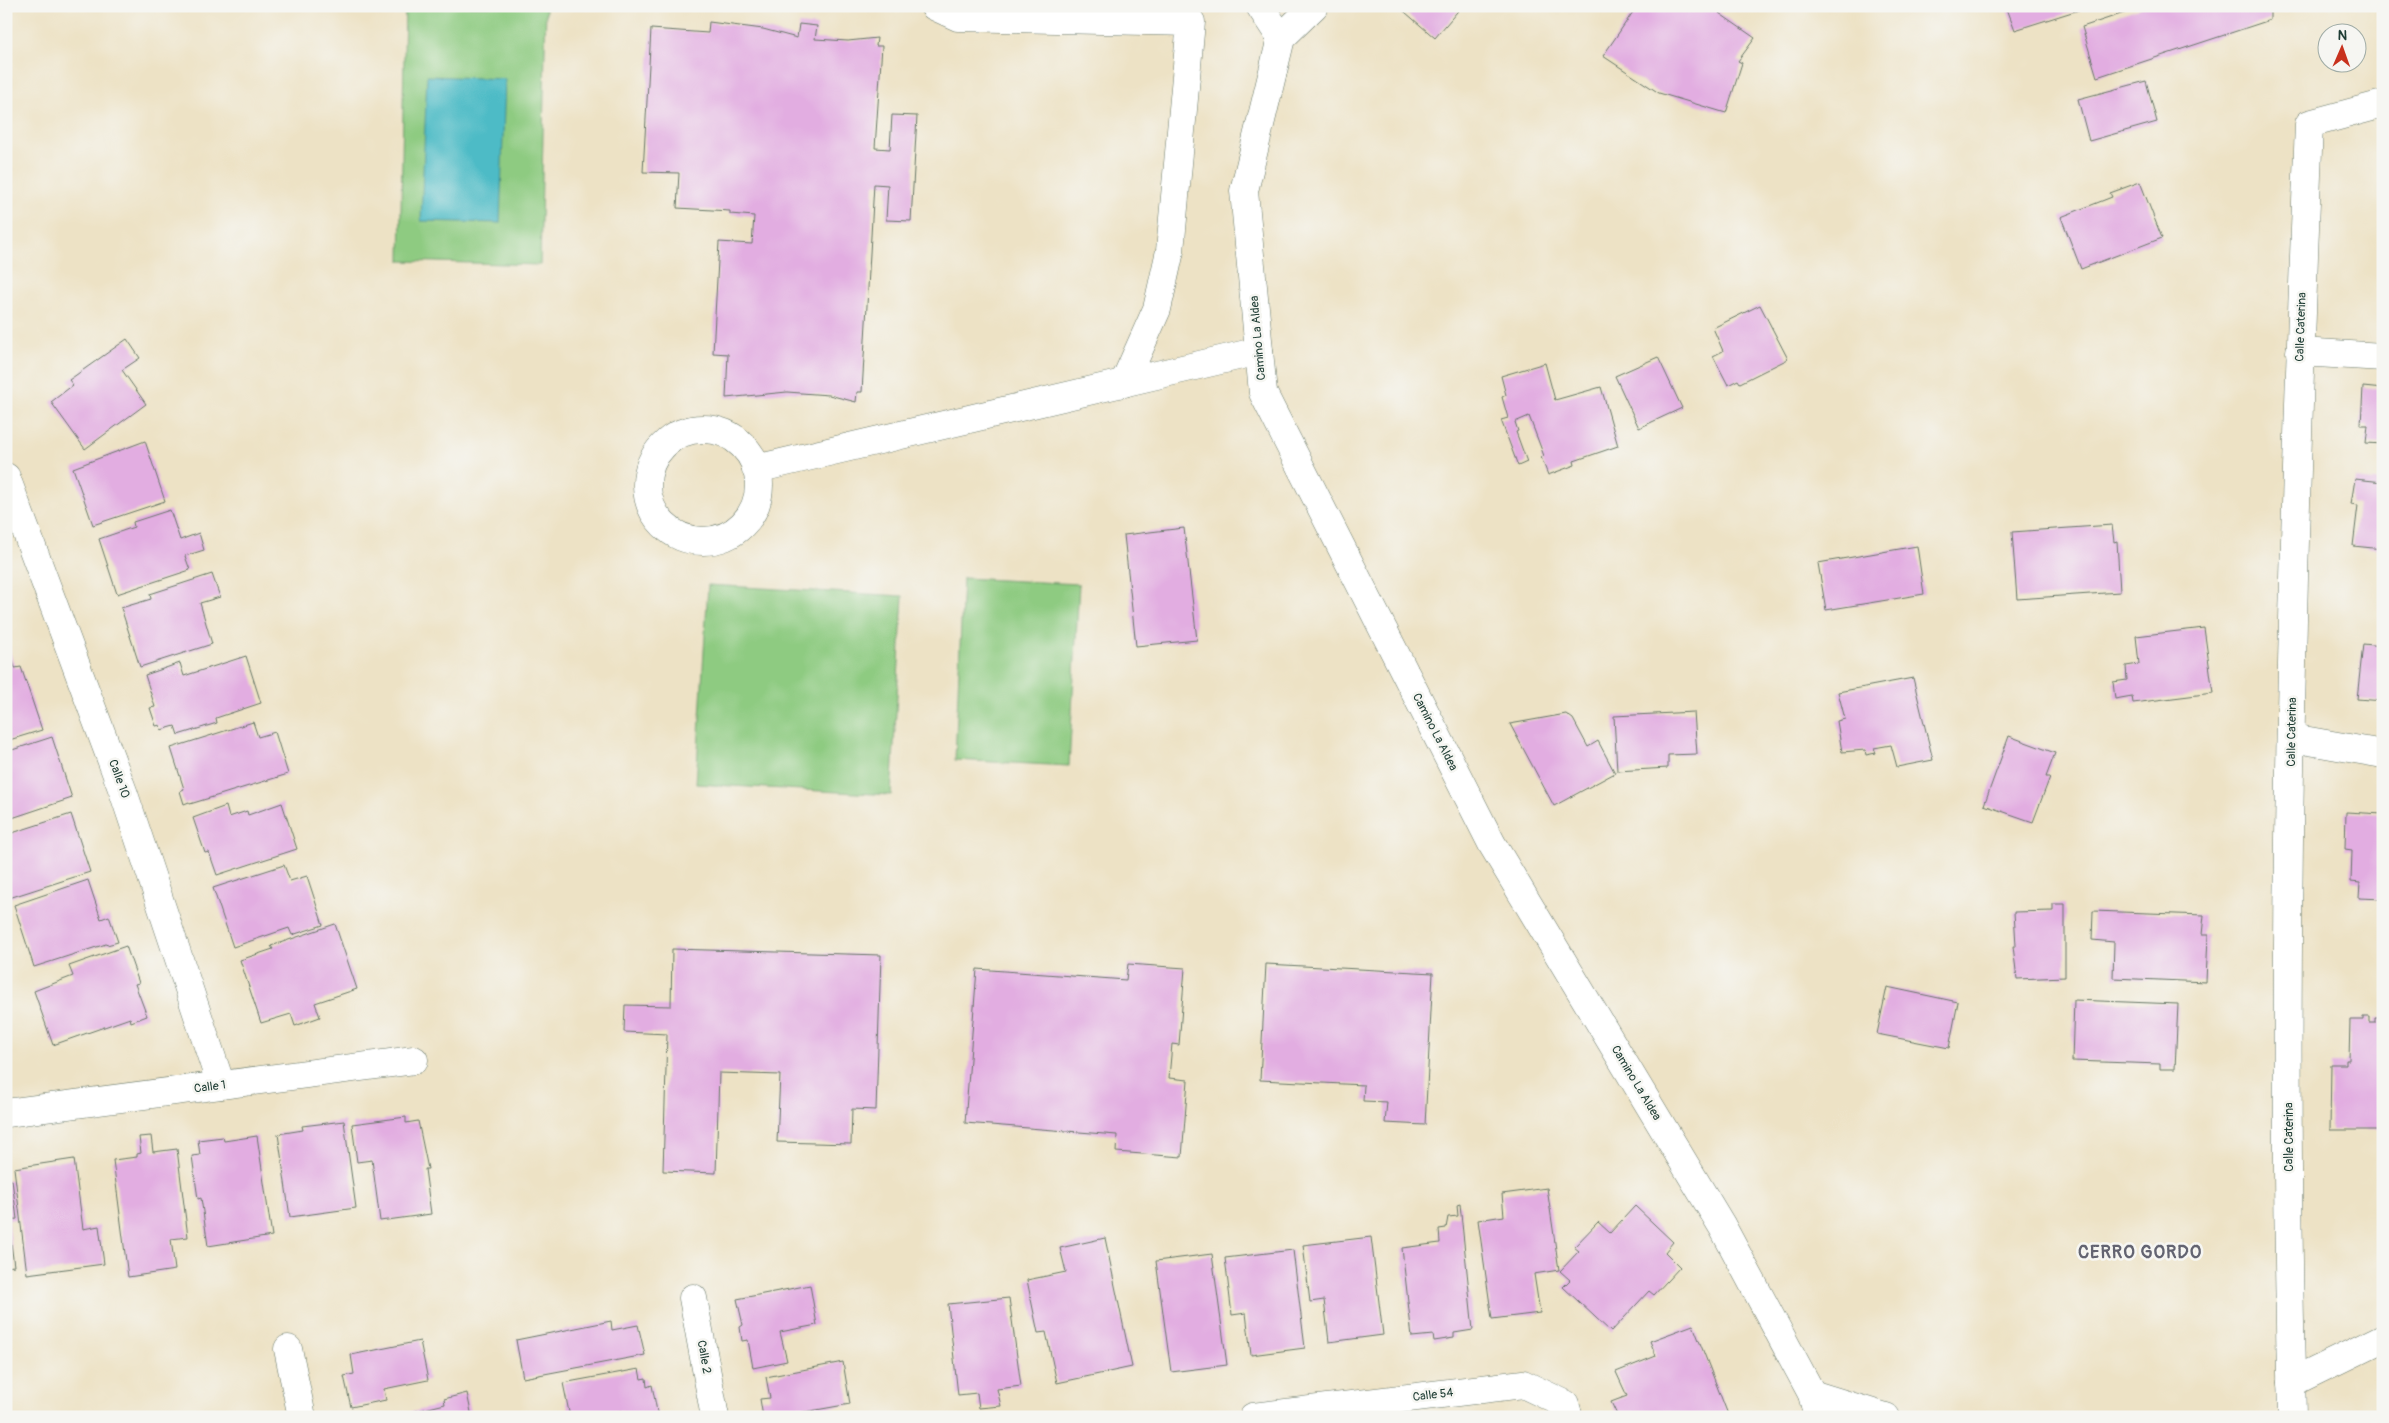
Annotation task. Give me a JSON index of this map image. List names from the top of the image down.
{
  "streets": {
    "street": [
      "Calle Caterina",
      "Camino La Aldea",
      "Calle 10",
      "Calle 1",
      "Calle 2",
      "Calle 54"
    ]
  },
  "crossings": [
    ["Calle 10", "Calle 1"]
  ],
  "districts": ["CERRO GORDO"],
  "north": "top"
}
